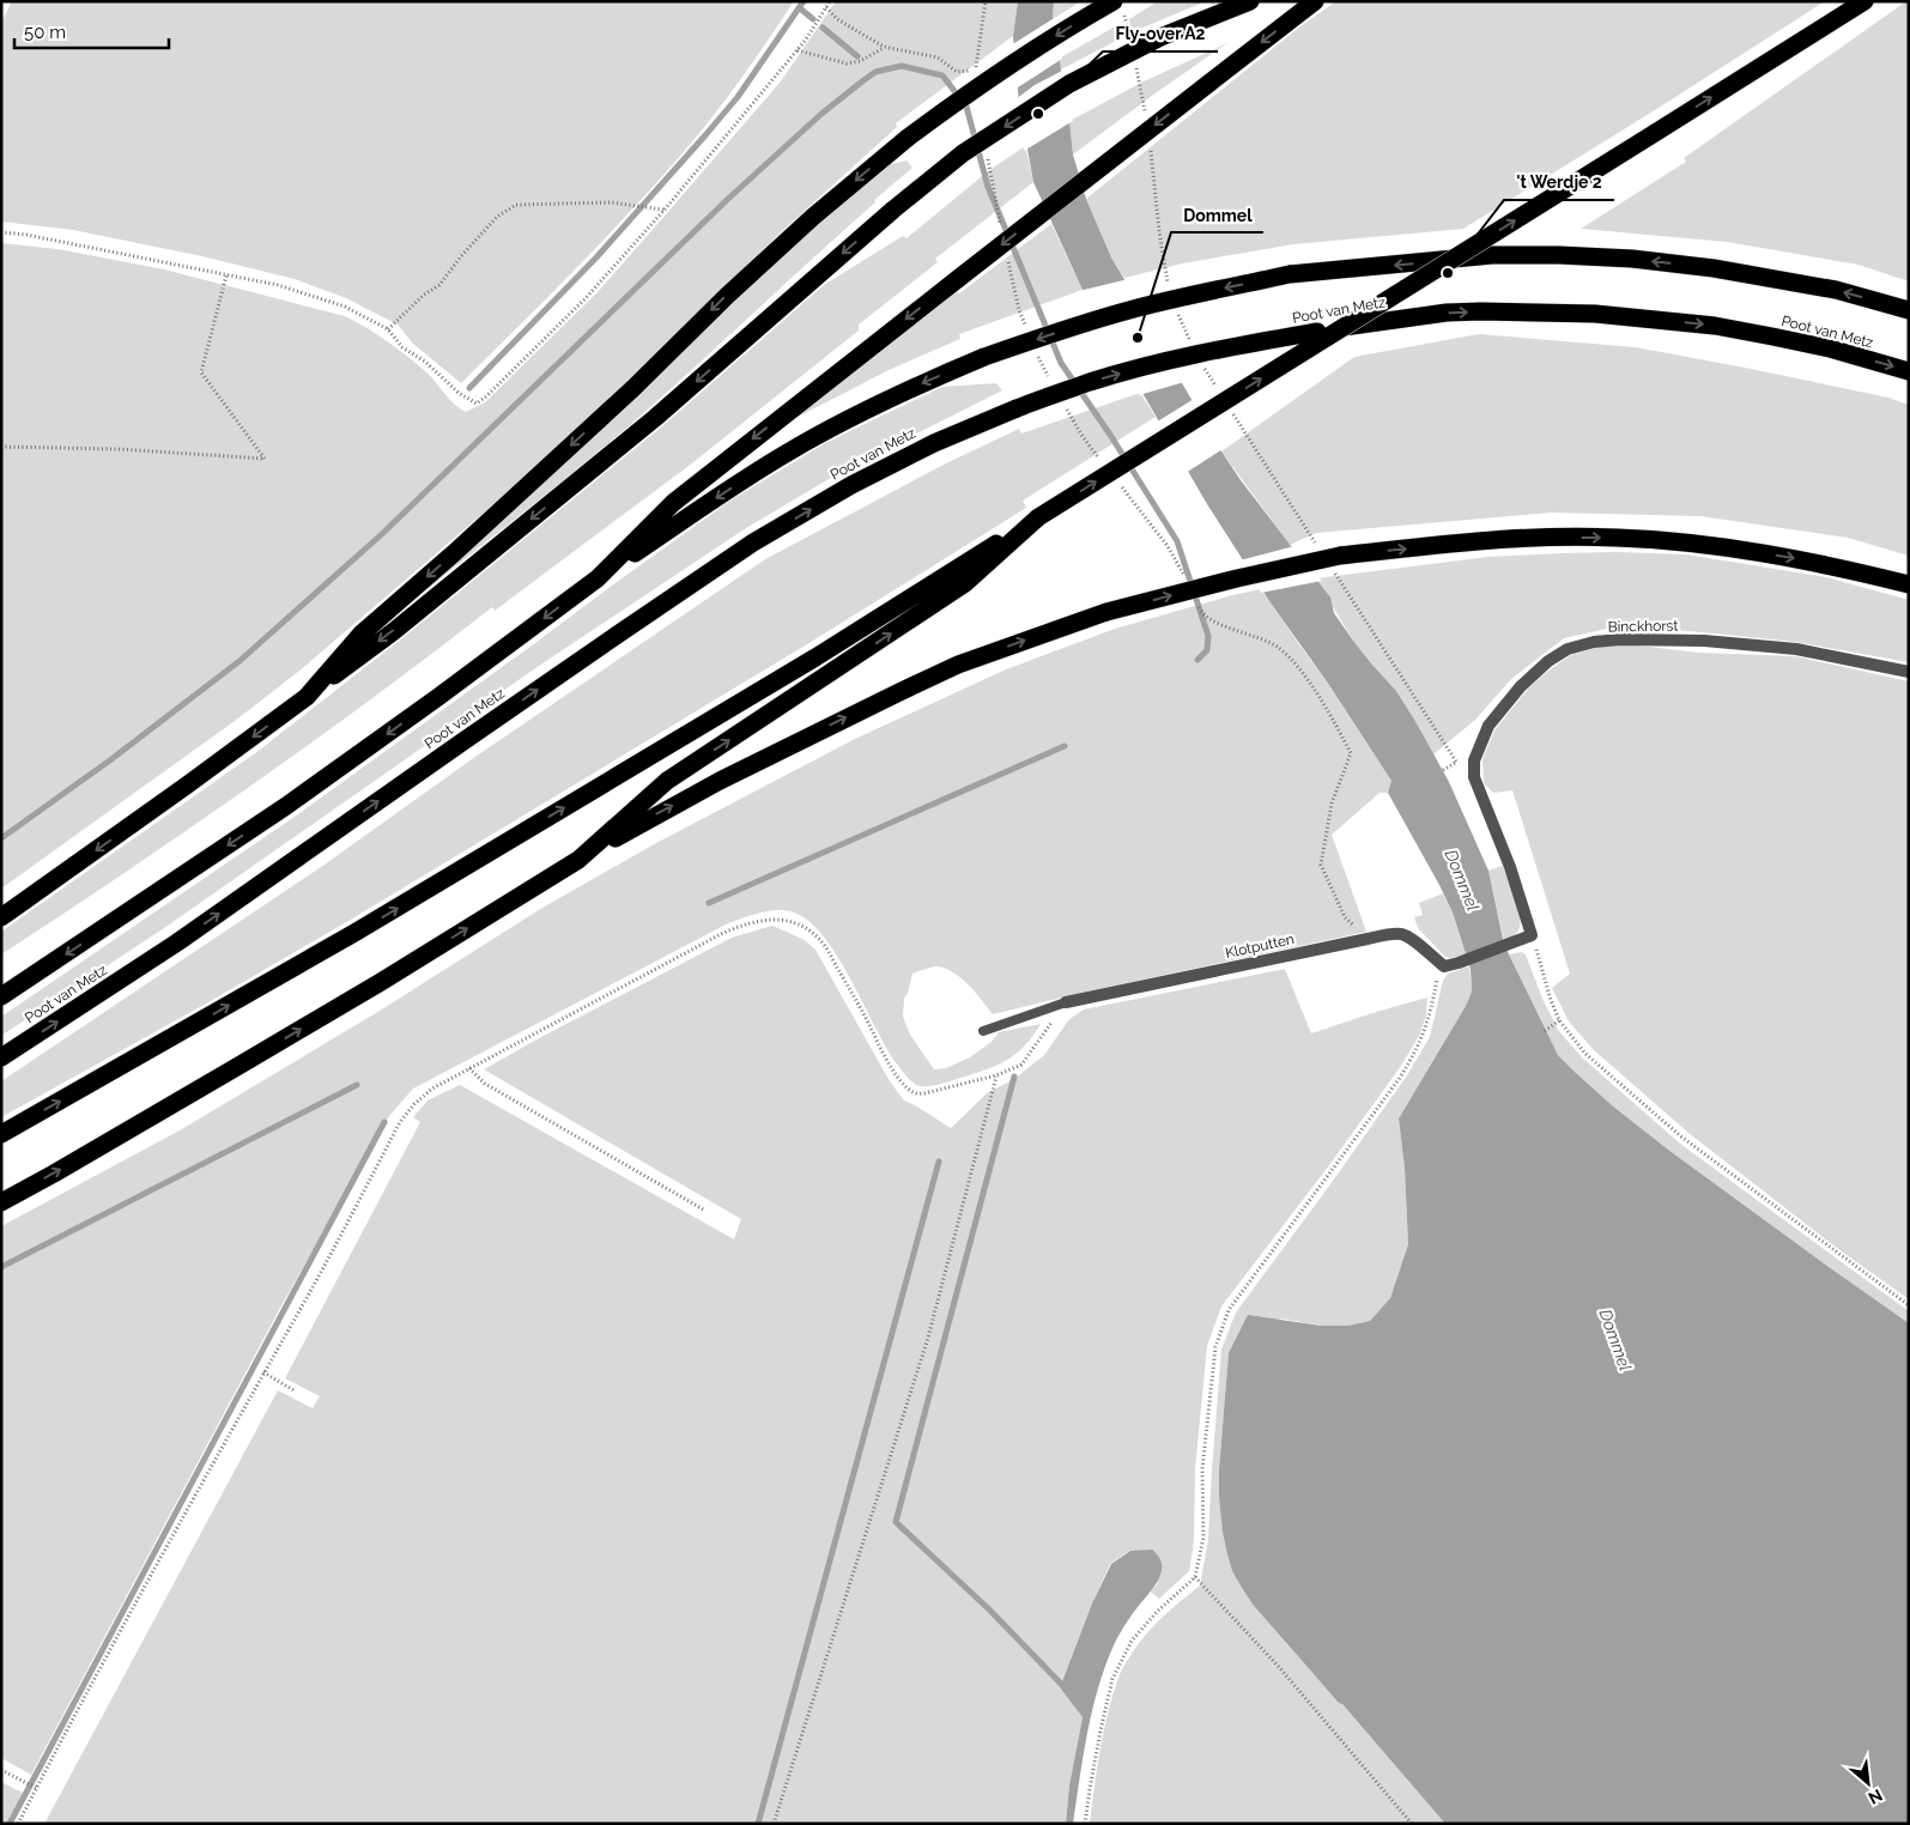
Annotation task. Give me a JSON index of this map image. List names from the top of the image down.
{
  "streets": {
    "highway": ["Poot van Metz"],
    "street": ["Binckhorst", "Klotputten"]
  },
  "water": ["Dommel"],
  "places": ["Fly-over A2", "'t Werdje 2", "Dommel"],
  "scale_bar": "50 m",
  "north": "bottom right"
}
